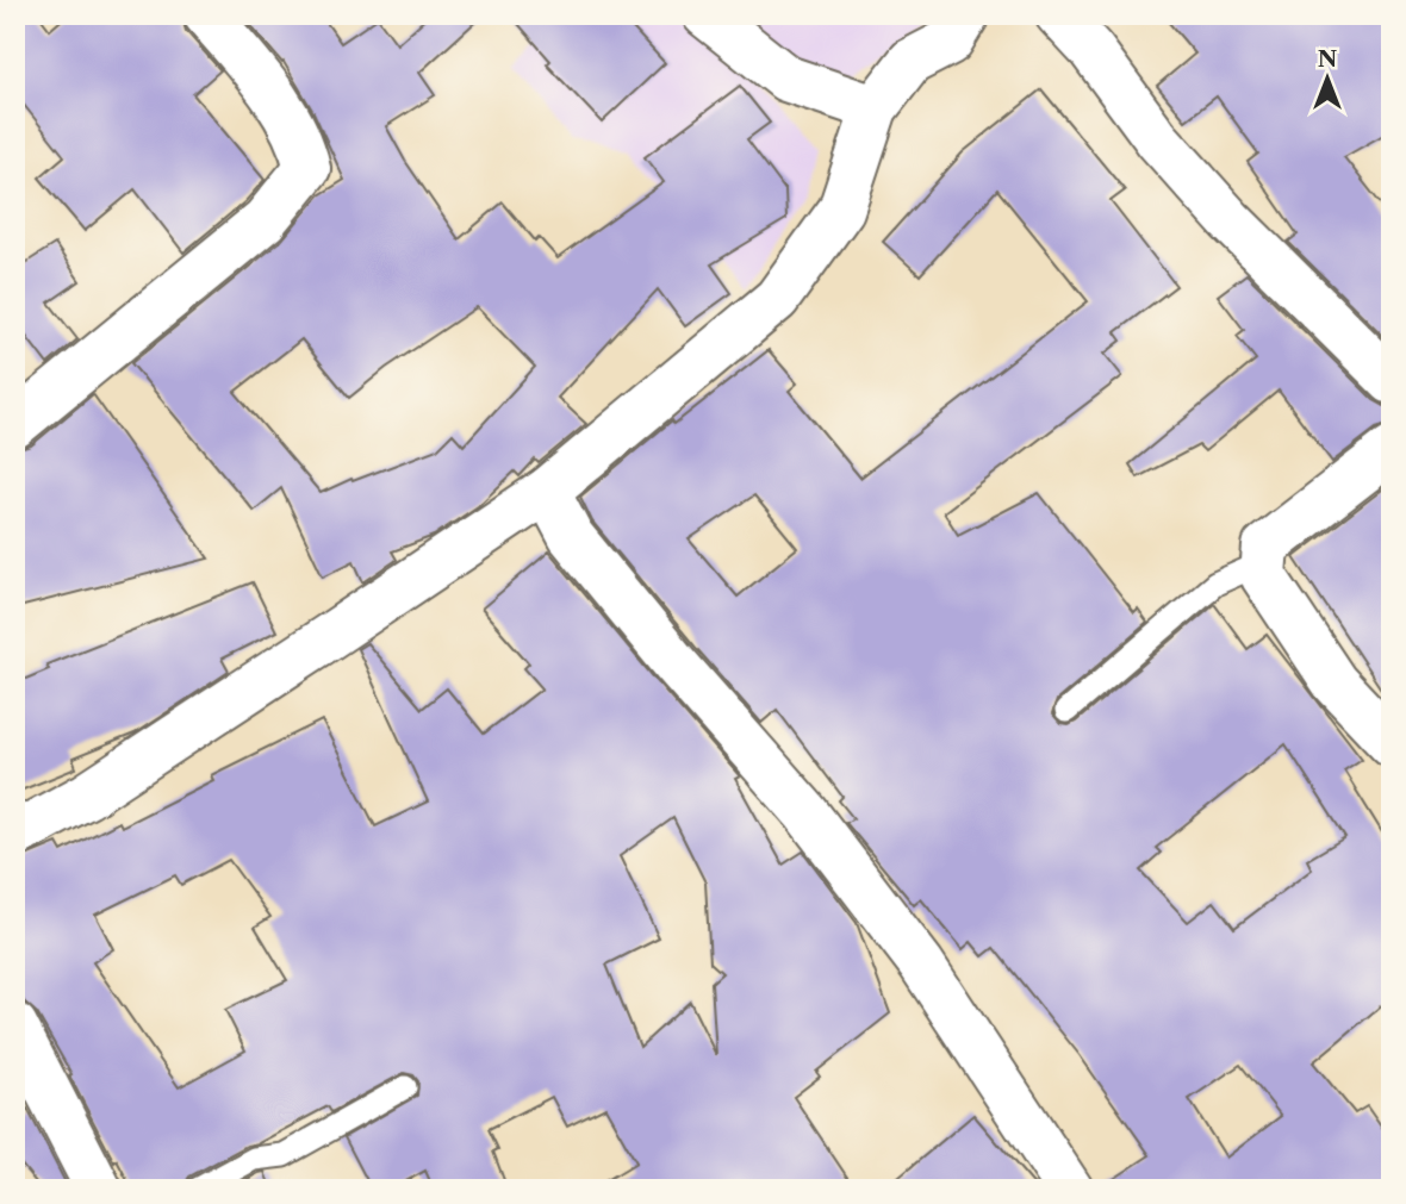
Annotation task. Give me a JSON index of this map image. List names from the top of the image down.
{
  "north": "top"
}
